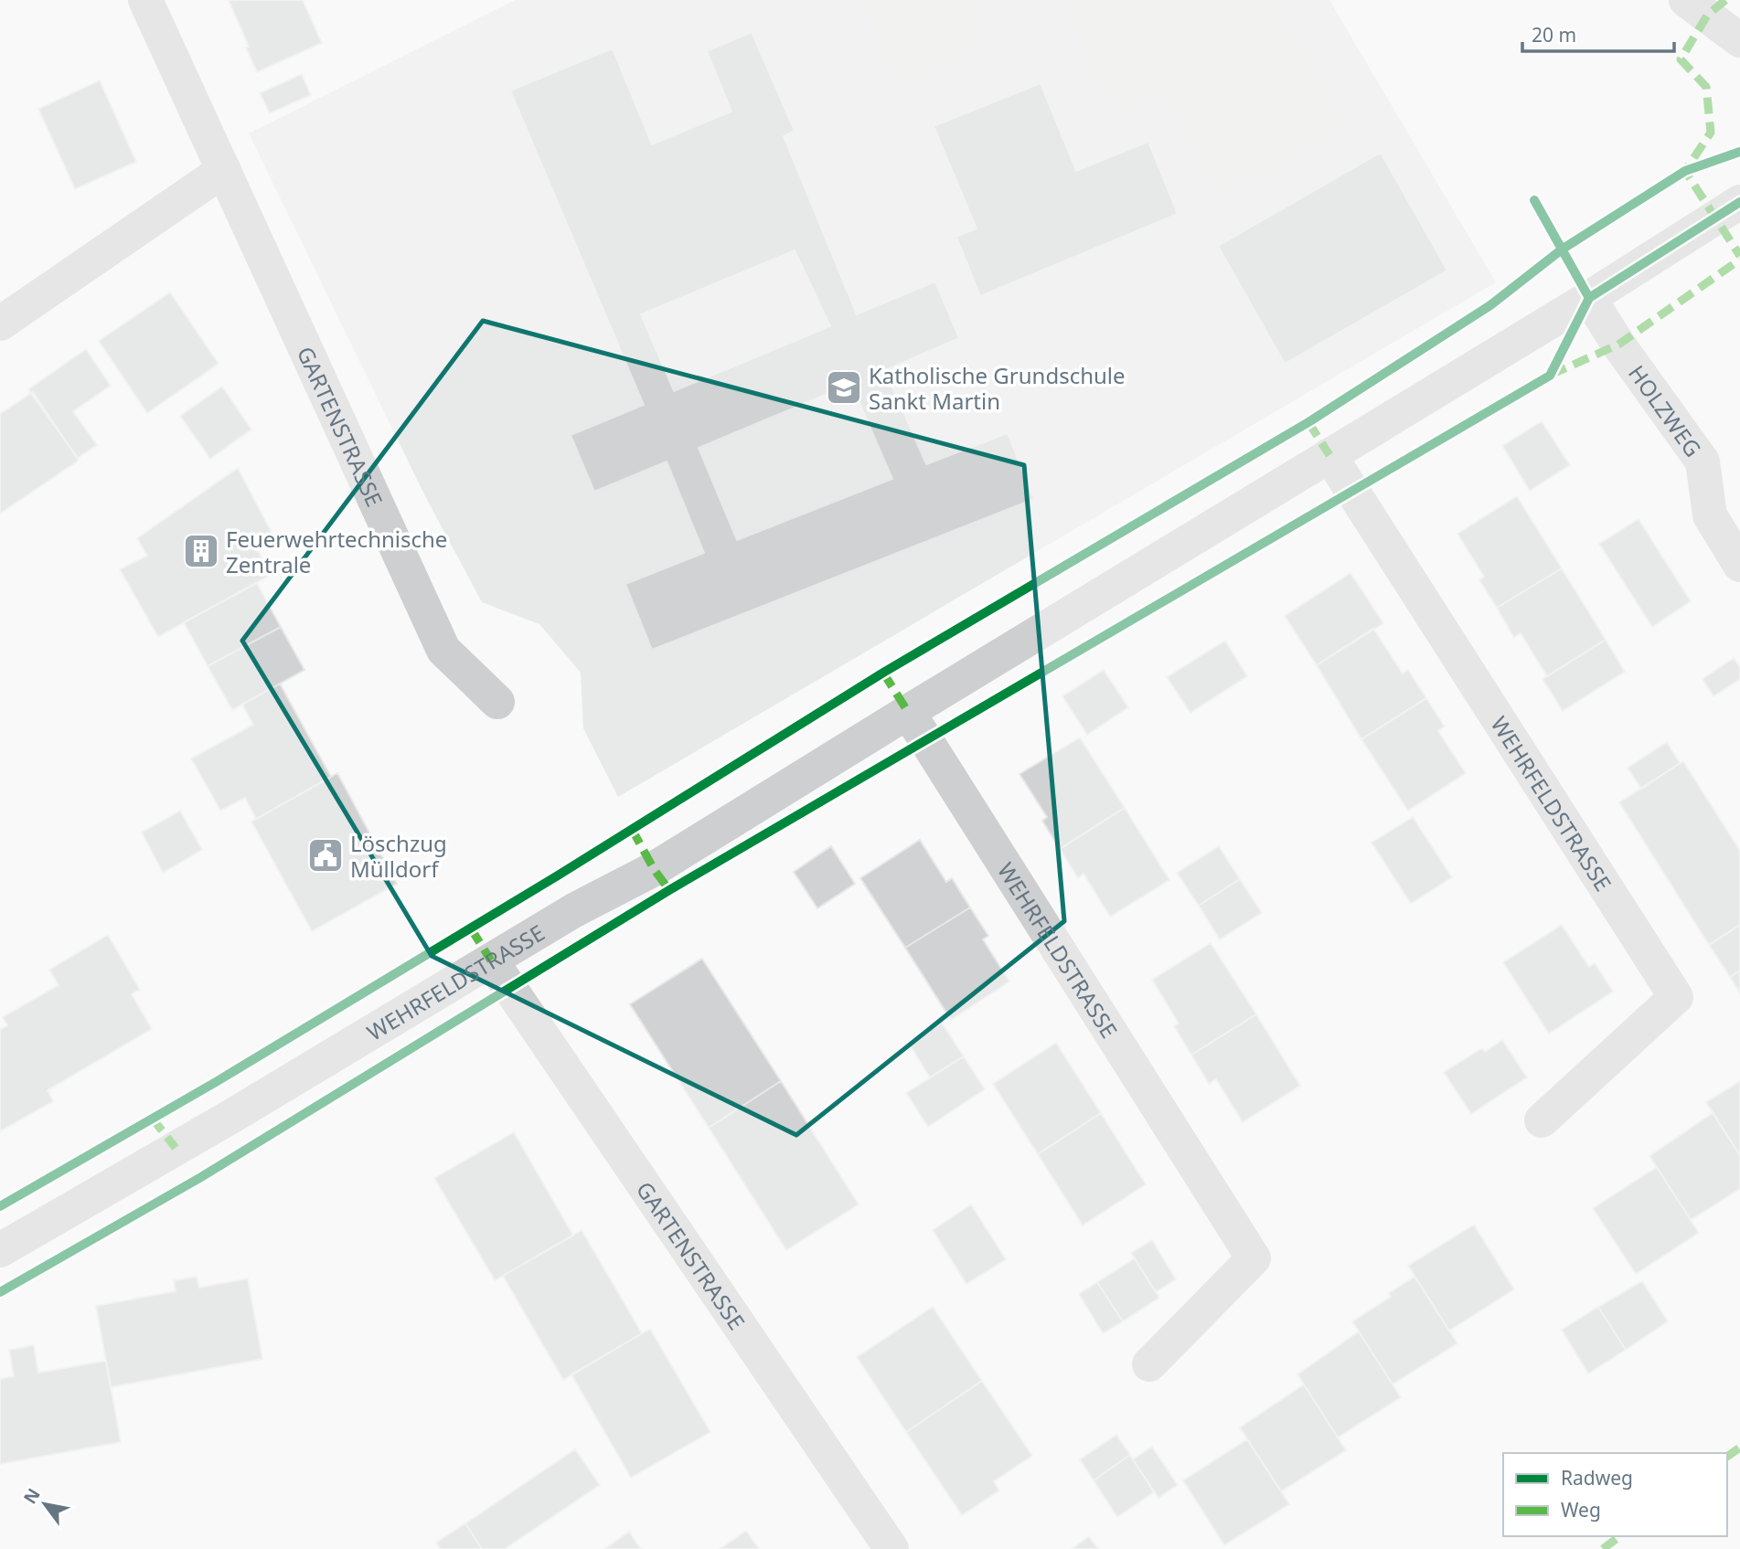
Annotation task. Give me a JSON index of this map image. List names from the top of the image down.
{
  "streets": {
    "street": ["HOLZWEG", "GARTENSTRASSE", "WEHRFELDSTRASSE"]
  },
  "crossings": [
    ["HOLZWEG", "WEHRFELDSTRASSE"],
    ["GARTENSTRASSE", "WEHRFELDSTRASSE"]
  ],
  "places": {
    "school or university": ["Katholische Grundschule Sankt Martin"],
    "building": ["Feuerwehrtechnische Zentrale"],
    "public building": ["Löschzug Mülldorf"]
  },
  "legend": ["Radweg", "Weg"],
  "scale_bar": "20 m",
  "north": "top left"
}
